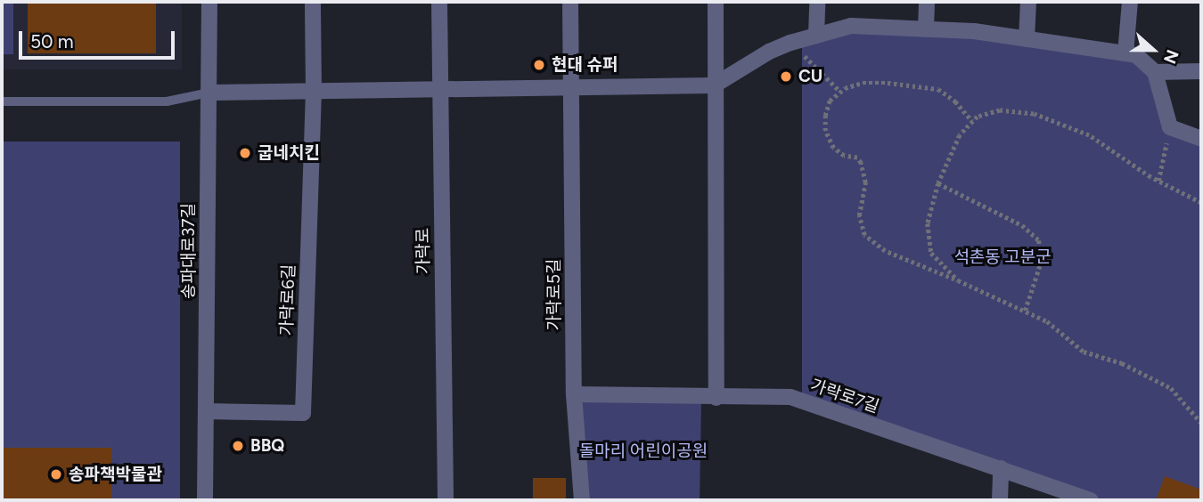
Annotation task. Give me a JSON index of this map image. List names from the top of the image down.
{
  "streets": {
    "street": [
      "송파대로37길",
      "가락로",
      "가락로5길",
      "가락로6길",
      "가락로7길"
    ]
  },
  "crossings": [
    ["송파대로37길", "가락로6길"],
    ["가락로5길", "가락로7길"]
  ],
  "parks": ["석촌동 고분군", "돌마리 어린이공원"],
  "places": [
    "현대 슈퍼",
    "CU",
    "굽네치킨",
    "BBQ",
    "송파책박물관"
  ],
  "scale_bar": "50 m",
  "north": "right"
}
